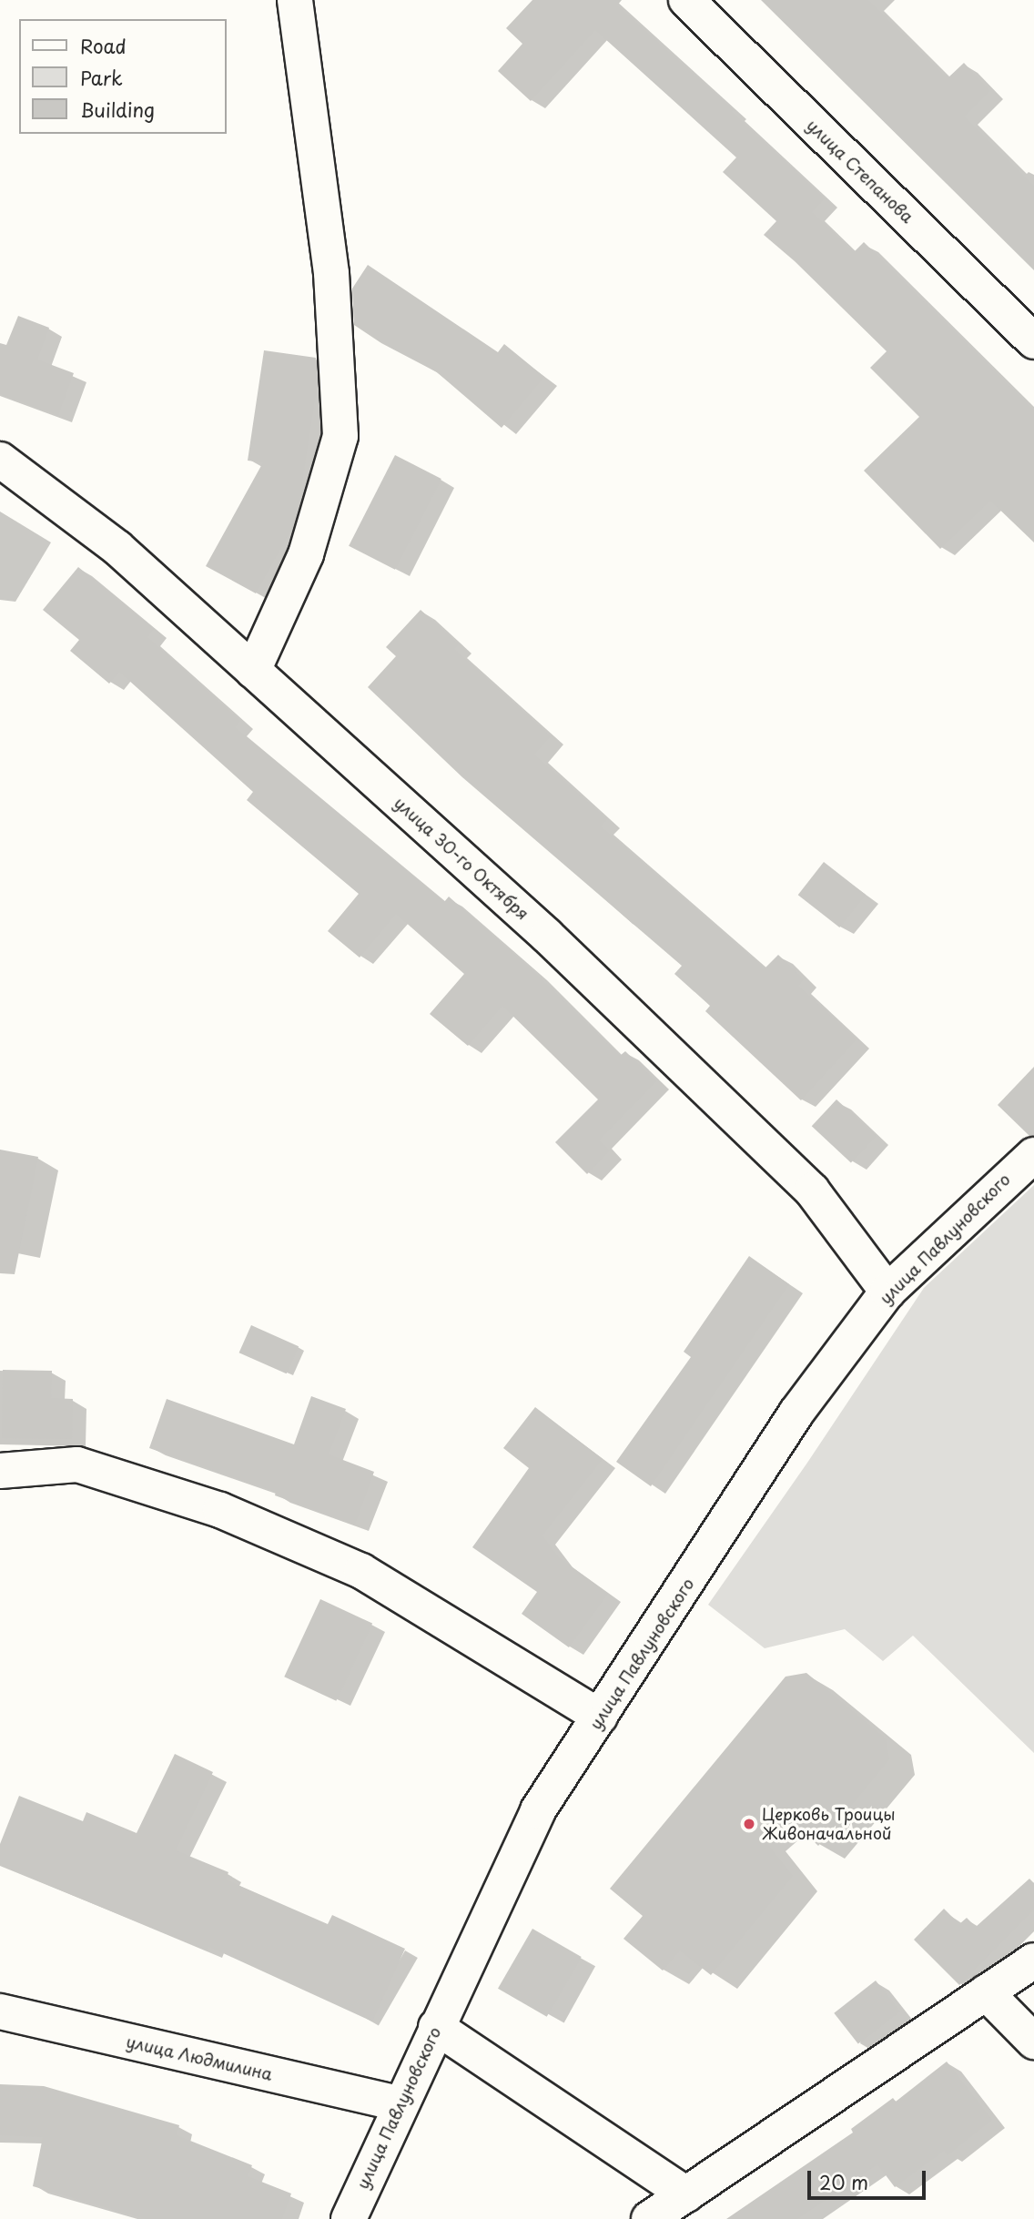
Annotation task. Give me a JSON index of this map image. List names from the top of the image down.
{
  "streets": {
    "street": [
      "улица Степанова",
      "улица 30-го Октября",
      "улица Павлуновского",
      "улица Людмилина"
    ]
  },
  "crossings": [
    ["улица 30-го Октября", "улица Павлуновского"],
    ["улица Павлуновского", "улица Людмилина"]
  ],
  "places": ["Церковь Троицы Живоначальной"],
  "legend": ["Road", "Park", "Building"],
  "scale_bar": "20 m"
}
